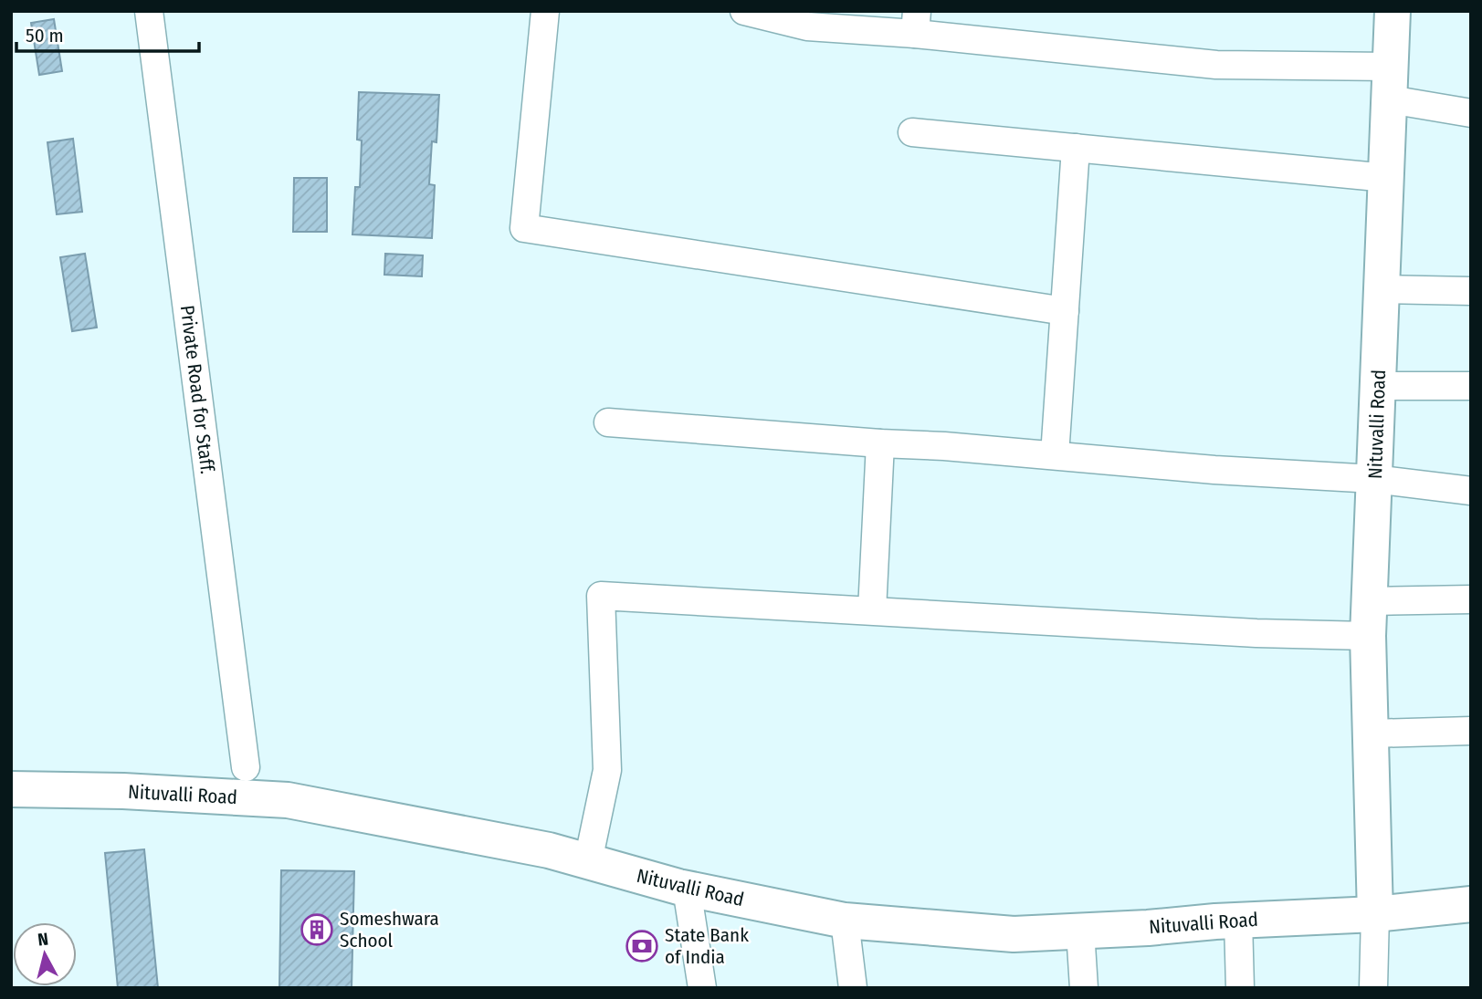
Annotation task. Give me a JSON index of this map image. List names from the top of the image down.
{
  "streets": {
    "street": ["Private Road for Staff.", "Nituvalli Road"]
  },
  "places": {
    "building": ["Someshwara School"],
    "bank": ["State Bank of India"]
  },
  "scale_bar": "50 m",
  "north": "top"
}
